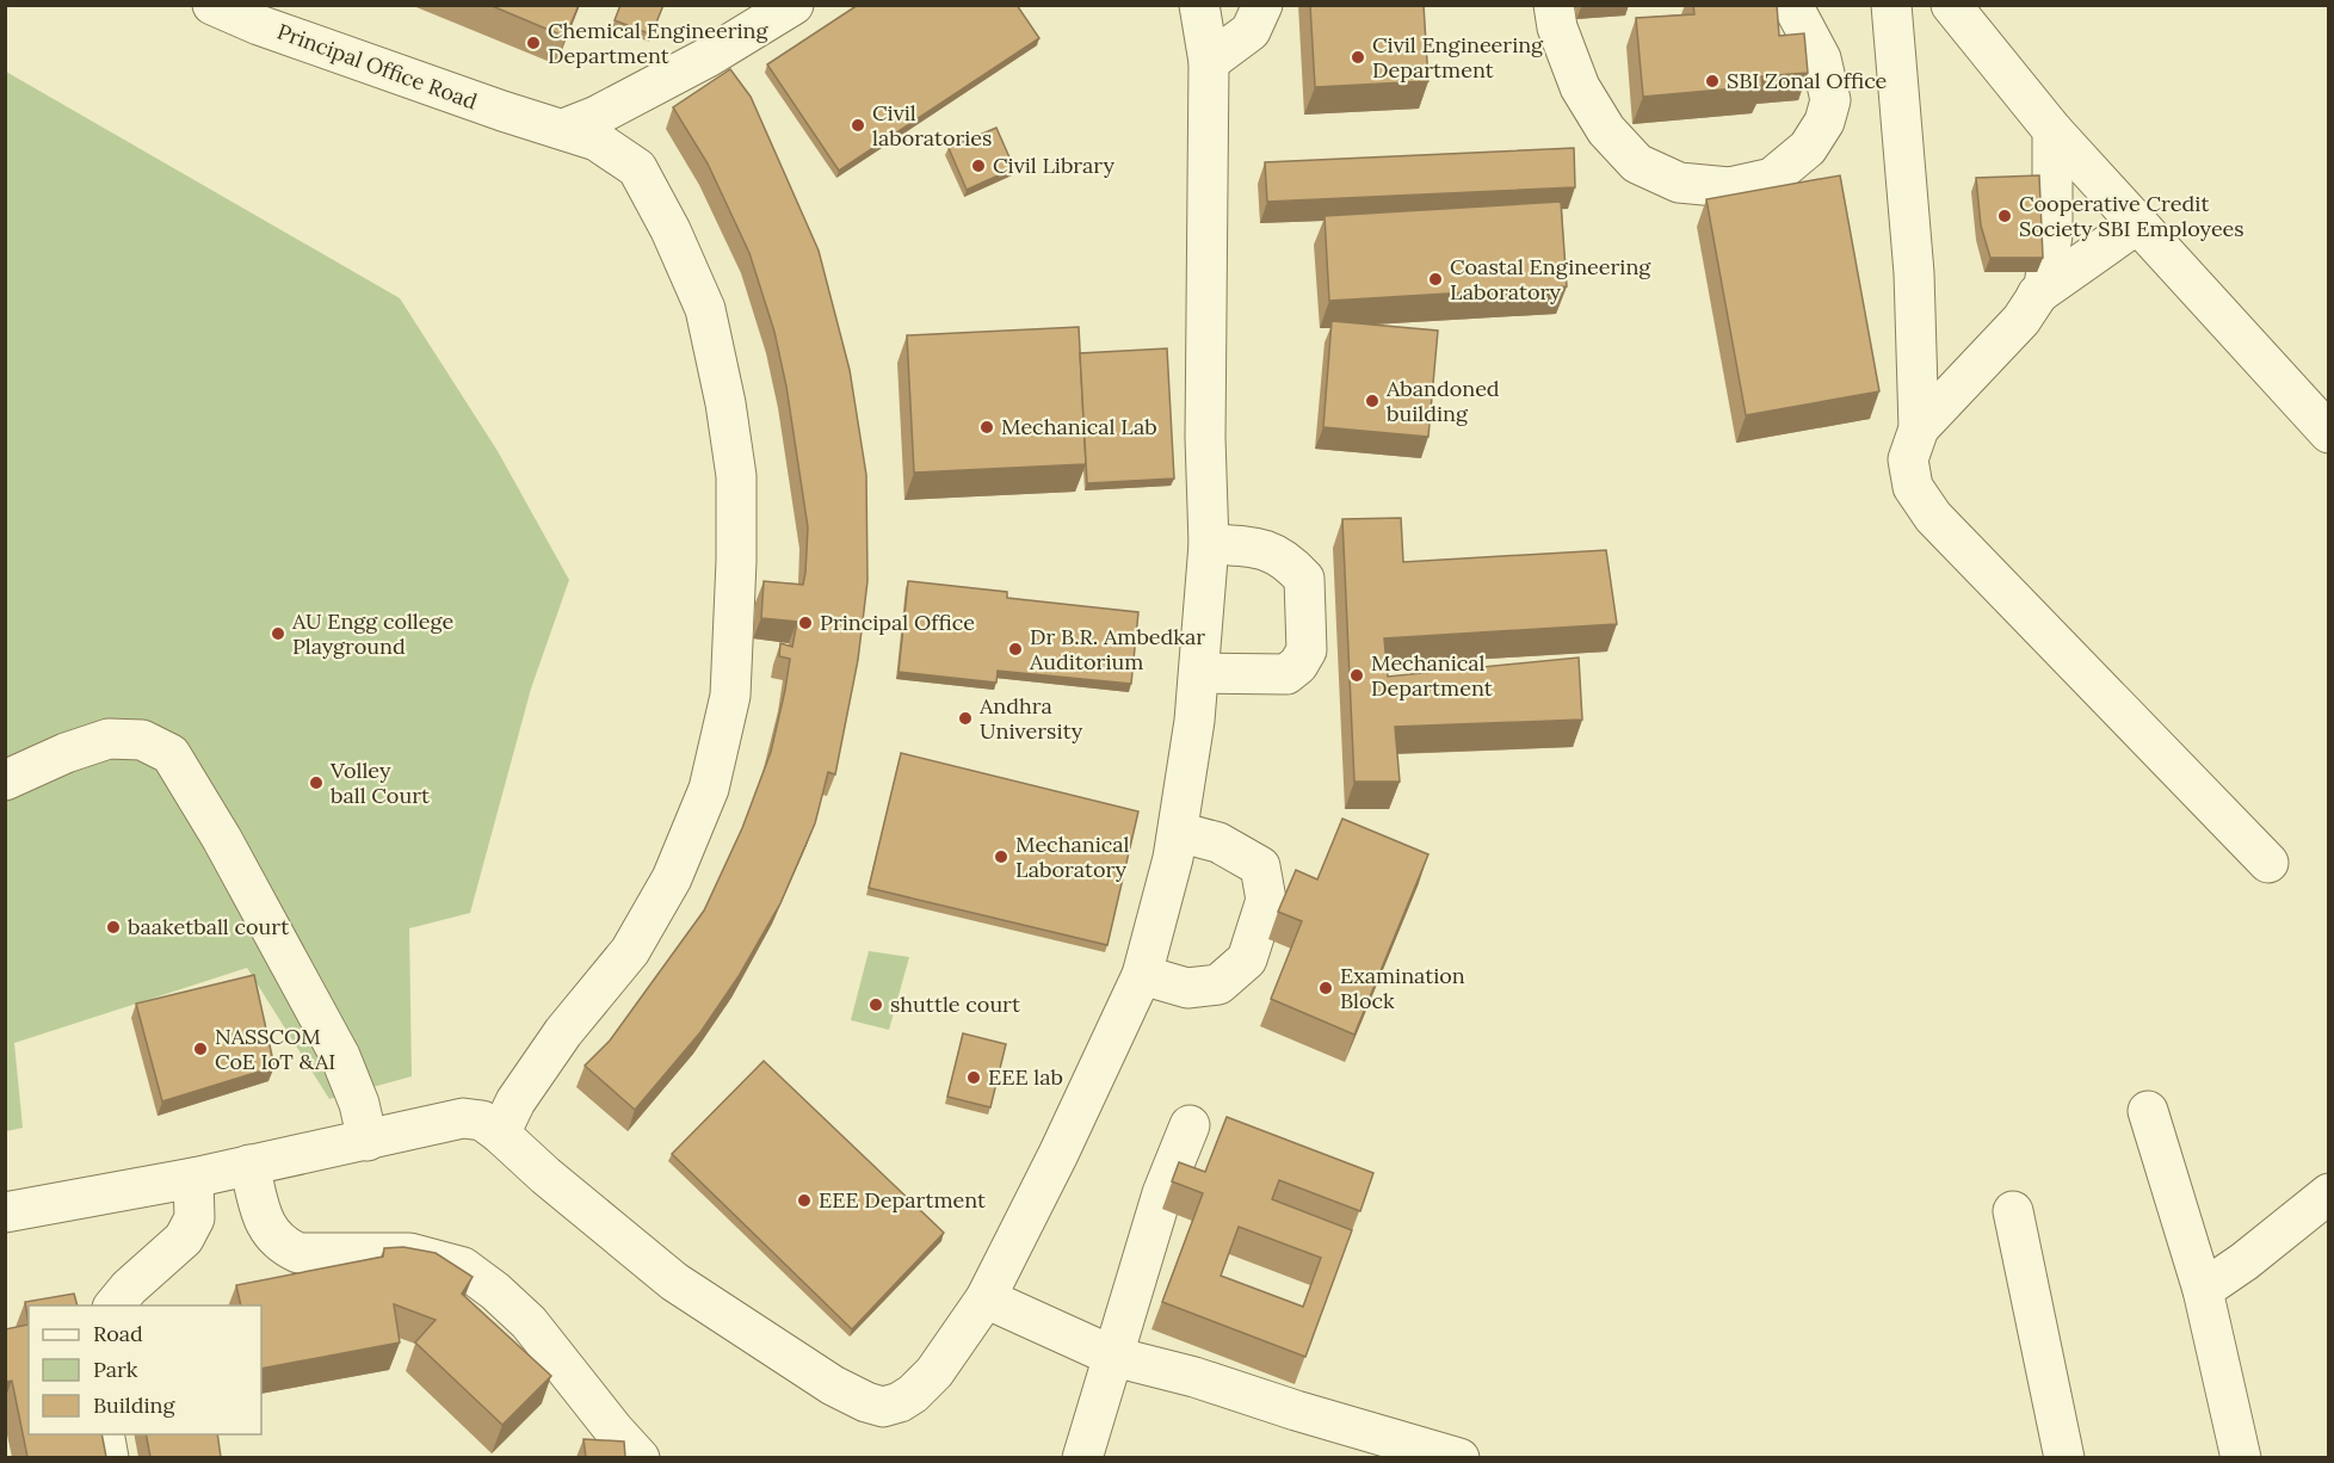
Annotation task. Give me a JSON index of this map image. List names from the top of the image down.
{
  "streets": {
    "street": ["Principal Office Road"]
  },
  "places": [
    "Chemical Engineering Department",
    "Civil Engineering Department",
    "SBI Zonal Office",
    "Civil laboratories",
    "Civil Library",
    "Cooperative Credit Society SBI Employees",
    "Coastal Engineering Laboratory",
    "Abandoned building",
    "Mechanical Lab",
    "Principal Office",
    "AU Engg college Playground",
    "Dr B.R. Ambedkar Auditorium",
    "Mechanical Department",
    "Andhra University",
    "Volley ball Court",
    "Mechanical Laboratory",
    "baaketball court",
    "Examination Block",
    "shuttle court",
    "NASSCOM CoE IoT &AI",
    "EEE lab",
    "EEE Department"
  ],
  "legend": ["Road", "Park", "Building"]
}
